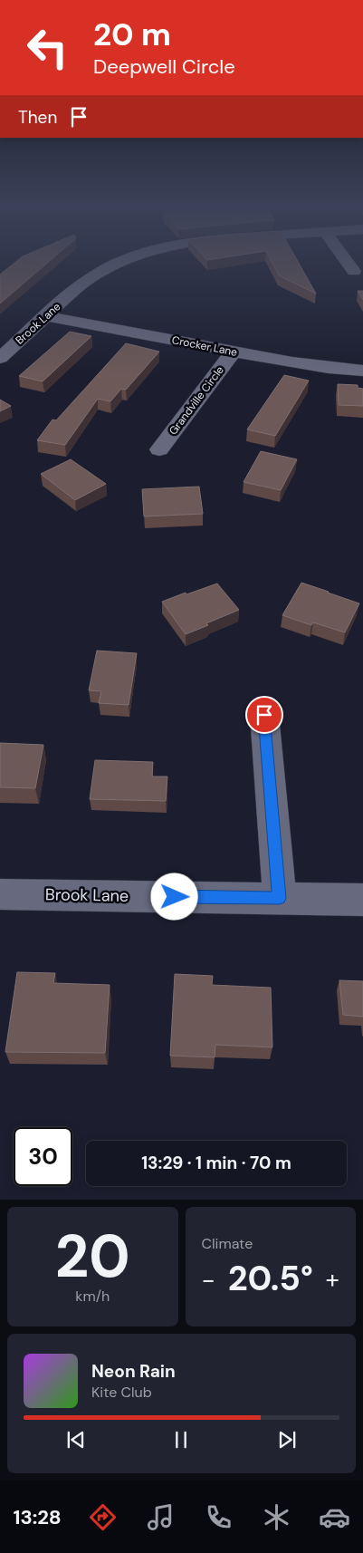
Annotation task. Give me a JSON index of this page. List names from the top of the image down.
{
  "streets": {
    "street": ["Brook Lane", "Crocker Lane", "Grandville Circle"]
  },
  "crossings": [
    ["Brook Lane", "Crocker Lane"],
    ["Crocker Lane", "Grandville Circle"]
  ],
  "page": {
    "turn": ["20 m", "Deepwell Circle"],
    "then": "Then",
    "limit": "30",
    "trip": "13:29 · 1 min · 70 m",
    "tile": [
      ["20", "km/h"],
      "Climate"
    ],
    "heat": ["−", "20.5°", "+"],
    "song": ["Neon Rain", "Kite Club"],
    "tabs": "13:28"
  }
}
